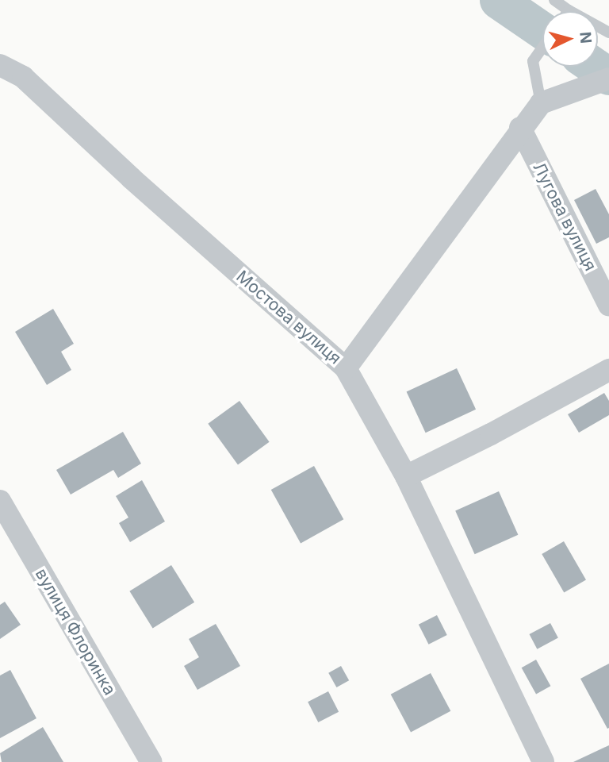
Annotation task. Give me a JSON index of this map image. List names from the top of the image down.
{
  "streets": {
    "street": ["Лугова вулиця", "Мостова вулиця", "вулиця Флоринка"]
  },
  "north": "right"
}
